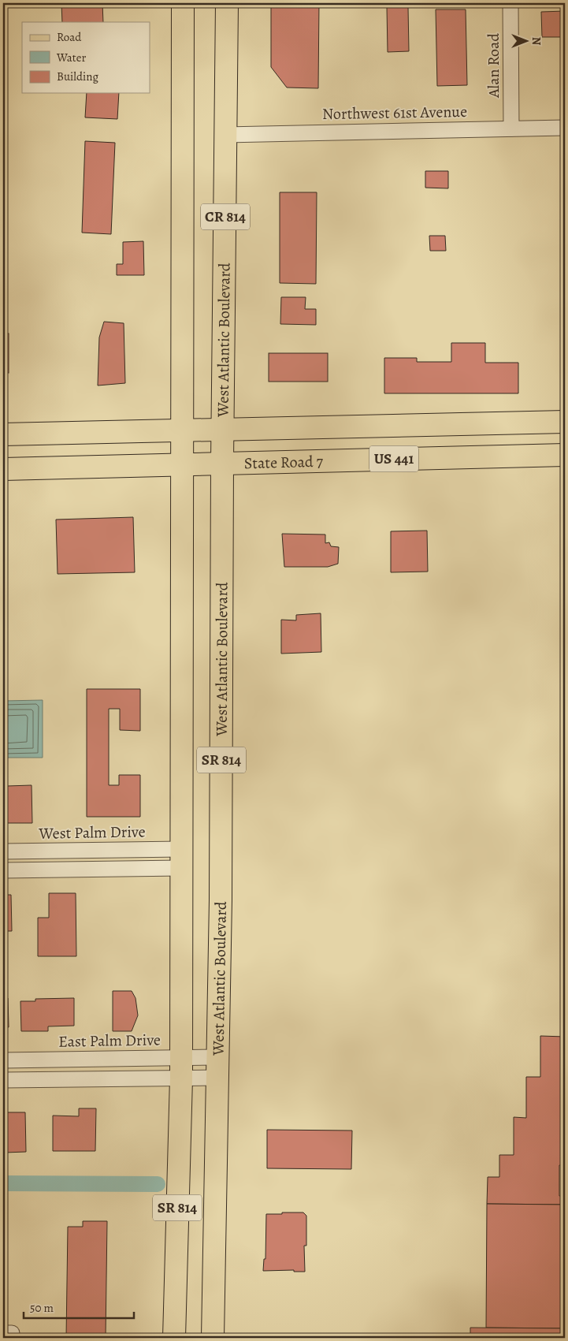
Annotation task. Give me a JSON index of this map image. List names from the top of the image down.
{
  "streets": {
    "main road": [
      "CR 814",
      "West Atlantic Boulevard",
      "US 441",
      "State Road 7",
      "SR 814"
    ],
    "street": [
      "Alan Road",
      "Northwest 61st Avenue",
      "West Palm Drive",
      "East Palm Drive"
    ]
  },
  "crossings": [
    ["Alan Road", "Northwest 61st Avenue"],
    ["Northwest 61st Avenue", "West Atlantic Boulevard"],
    ["CR 814", "State Road 7"],
    ["CR 814", "SR 814"],
    ["West Atlantic Boulevard", "State Road 7"],
    ["West Atlantic Boulevard", "East Palm Drive"],
    ["State Road 7", "SR 814"],
    ["SR 814", "West Palm Drive"],
    ["SR 814", "East Palm Drive"]
  ],
  "legend": ["Road", "Water", "Building"],
  "scale_bar": "50 m",
  "north": "right"
}
